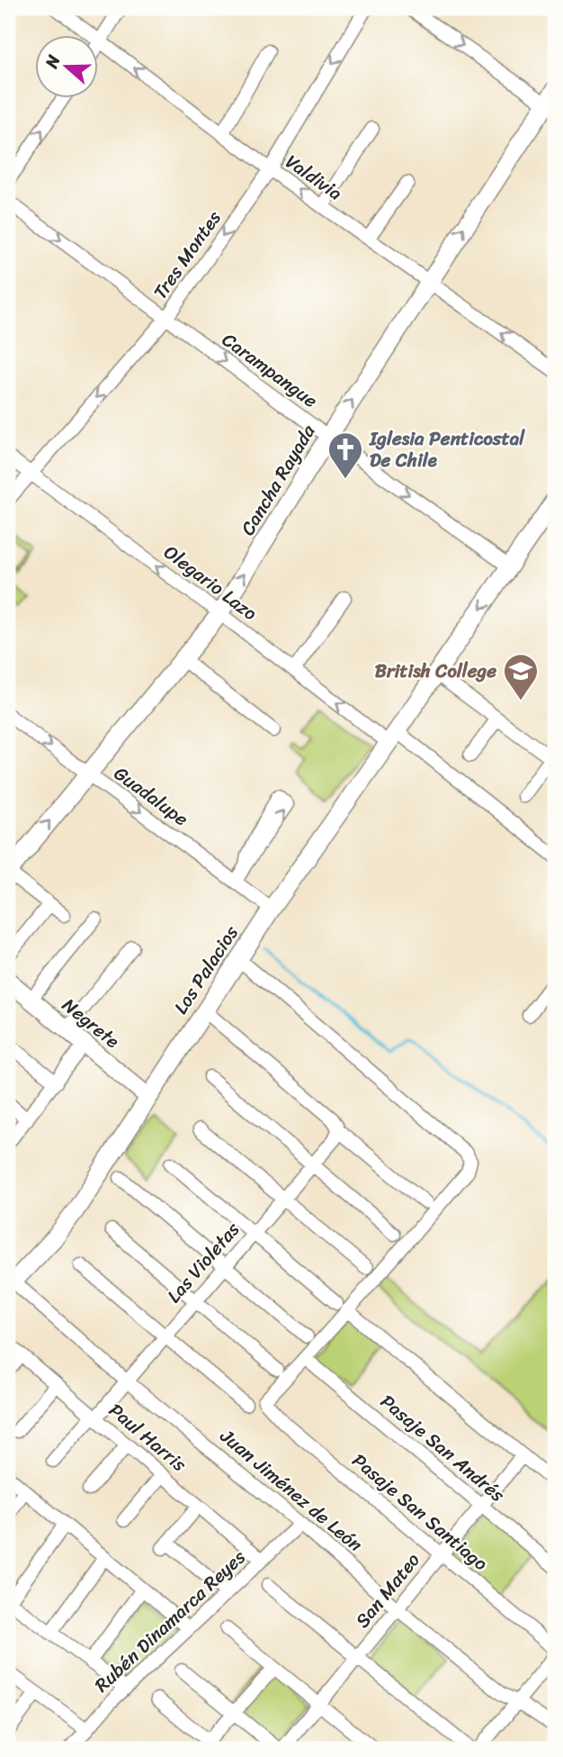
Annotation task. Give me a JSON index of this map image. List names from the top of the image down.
{
  "streets": {
    "main road": ["Cancha Rayada", "Los Palacios", "Negrete"],
    "street": [
      "Valdivia",
      "Tres Montes",
      "Carampangue",
      "Olegario Lazo",
      "Guadalupe",
      "Las Violetas",
      "Paul Harris",
      "Pasaje San Andrés",
      "Juan Jiménez de León",
      "Pasaje San Santiago",
      "San Mateo",
      "Rubén Dinamarca Reyes"
    ]
  },
  "crossings": [
    ["Valdivia", "Tres Montes"],
    ["Valdivia", "Cancha Rayada"],
    ["Tres Montes", "Carampangue"],
    ["Tres Montes", "Olegario Lazo"],
    ["Carampangue", "Cancha Rayada"],
    ["Carampangue", "Los Palacios"],
    ["Cancha Rayada", "Olegario Lazo"],
    ["Cancha Rayada", "Guadalupe"],
    ["Olegario Lazo", "Los Palacios"],
    ["Guadalupe", "Los Palacios"],
    ["Los Palacios", "Negrete"],
    ["Los Palacios", "Juan Jiménez de León"],
    ["Las Violetas", "Paul Harris"],
    ["Las Violetas", "Juan Jiménez de León"],
    ["Paul Harris", "Rubén Dinamarca Reyes"],
    ["Pasaje San Andrés", "Pasaje San Santiago"],
    ["Pasaje San Andrés", "San Mateo"],
    ["Juan Jiménez de León", "San Mateo"],
    ["Juan Jiménez de León", "Rubén Dinamarca Reyes"],
    ["Pasaje San Santiago", "San Mateo"]
  ],
  "one_way": [
    "Valdivia",
    "Carampangue",
    "Cancha Rayada",
    "Olegario Lazo",
    "Guadalupe"
  ],
  "places": {
    "church": ["Iglesia Penticostal De Chile"],
    "school or university": ["British College"]
  },
  "north": "left"
}
